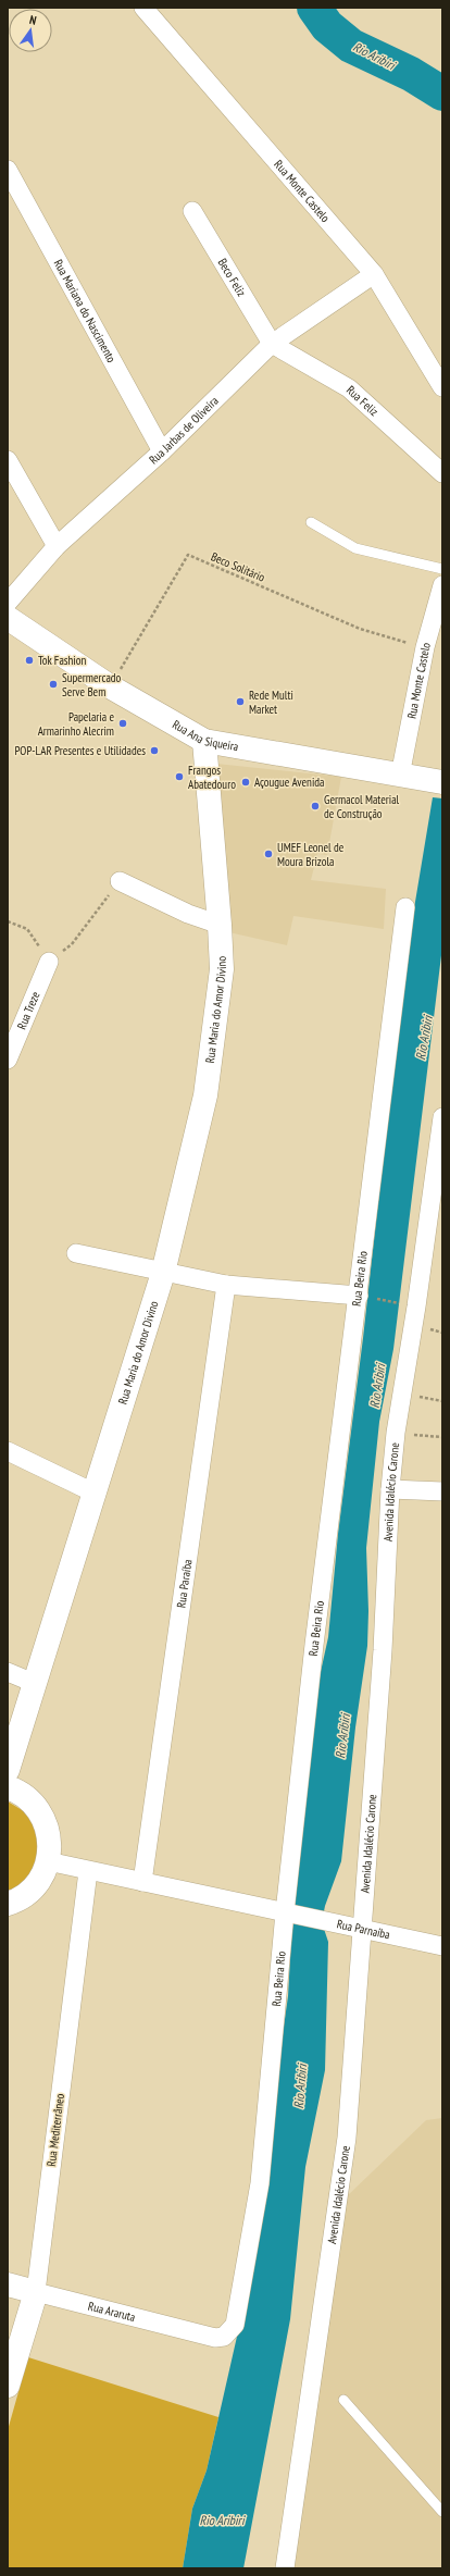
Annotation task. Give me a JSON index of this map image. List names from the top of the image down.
{
  "streets": {
    "street": [
      "Rua Monte Castelo",
      "Beco Feliz",
      "Rua Mariana do Nascimento",
      "Rua Feliz",
      "Rua Jarbas de Oliveira",
      "Rua Ana Siqueira",
      "Rua Maria do Amor Divino",
      "Rua Treze",
      "Rua Beira Rio",
      "Avenida Idalécio Carone",
      "Rua Paraíba",
      "Rua Parnaíba",
      "Rua Mediterrâneo",
      "Rua Araruta"
    ],
    "path": ["Beco Solitário"]
  },
  "crossings": [
    ["Rua Monte Castelo", "Rua Jarbas de Oliveira"],
    ["Rua Monte Castelo", "Beco Solitário"],
    ["Rua Monte Castelo", "Rua Ana Siqueira"],
    ["Beco Feliz", "Rua Feliz"],
    ["Beco Feliz", "Rua Jarbas de Oliveira"],
    ["Rua Mariana do Nascimento", "Rua Jarbas de Oliveira"],
    ["Rua Feliz", "Rua Jarbas de Oliveira"],
    ["Beco Solitário", "Rua Ana Siqueira"],
    ["Rua Ana Siqueira", "Rua Maria do Amor Divino"],
    ["Rua Beira Rio", "Rua Parnaíba"],
    ["Rua Beira Rio", "Rua Araruta"],
    ["Avenida Idalécio Carone", "Rua Parnaíba"],
    ["Rua Mediterrâneo", "Rua Araruta"]
  ],
  "water": ["Rio Aribiri"],
  "places": [
    "Tok Fashion",
    "Supermercado Serve Bem",
    "Rede Multi Market",
    "Papelaria e Armarinho Alecrim",
    "POP-LAR Presentes e Utilidades",
    "Frangos Abatedouro",
    "Açougue Avenida",
    "Germacol Material de Construção",
    "UMEF Leonel de Moura Brizola"
  ],
  "north": "top"
}
